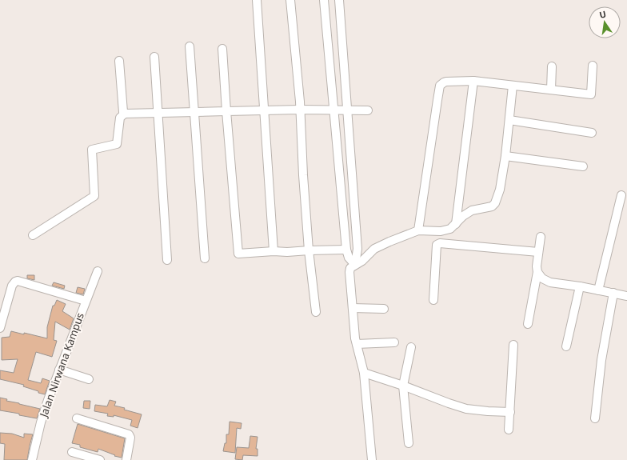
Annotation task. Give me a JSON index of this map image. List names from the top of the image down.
{
  "streets": {
    "street": ["Jalan Nirwana Kampus"]
  },
  "north": "top"
}
